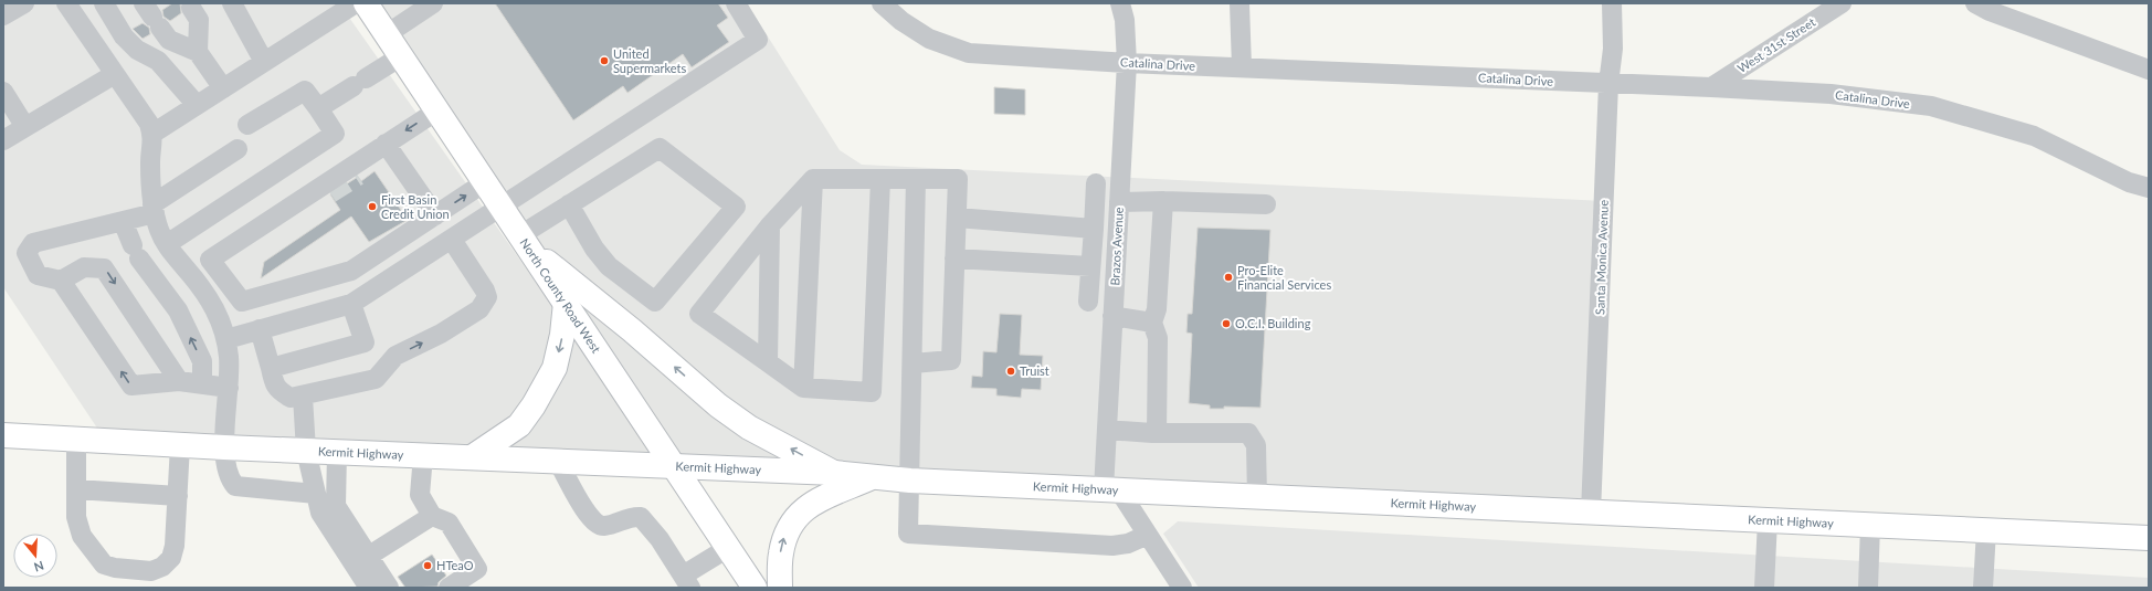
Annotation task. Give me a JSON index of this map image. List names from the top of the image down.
{
  "streets": {
    "main road": ["North County Road West", "Kermit Highway"],
    "street": [
      "West 31st Street",
      "Catalina Drive",
      "Brazos Avenue",
      "Santa Monica Avenue"
    ]
  },
  "crossings": [
    ["West 31st Street", "Catalina Drive"],
    ["Catalina Drive", "Brazos Avenue"],
    ["Catalina Drive", "Santa Monica Avenue"],
    ["Brazos Avenue", "Kermit Highway"],
    ["Santa Monica Avenue", "Kermit Highway"],
    ["North County Road West", "Kermit Highway"]
  ],
  "places": [
    "United Supermarkets",
    "First Basin Credit Union",
    "Pro-Elite Financial Services",
    "O.C.I. Building",
    "Truist",
    "HTeaO"
  ],
  "north": "bottom"
}
